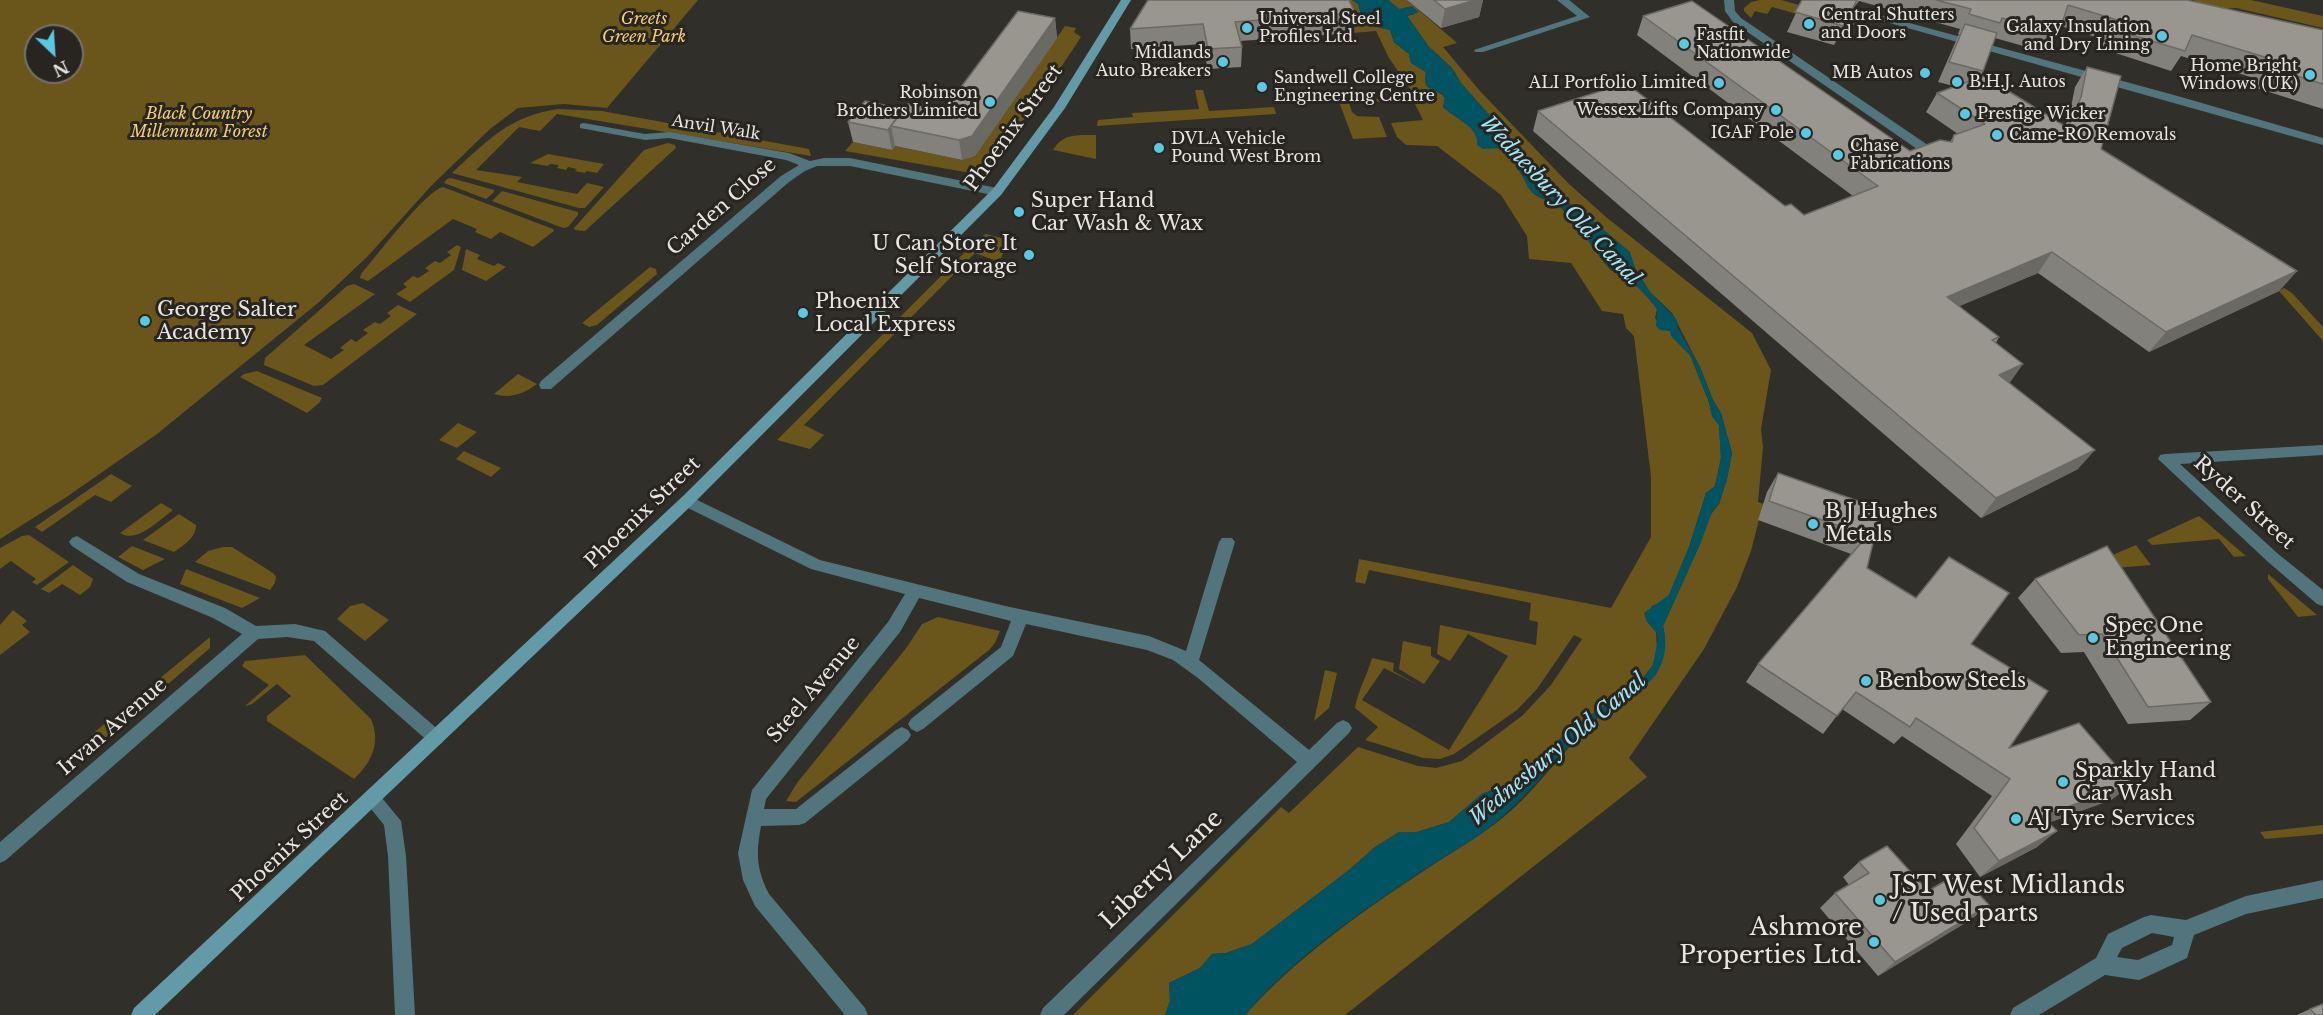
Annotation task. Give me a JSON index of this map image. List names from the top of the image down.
{
  "streets": {
    "main road": ["Phoenix Street"],
    "street": [
      "Anvil Walk",
      "Carden Close",
      "Ryder Street",
      "Steel Avenue",
      "Irvan Avenue",
      "Liberty Lane"
    ]
  },
  "crossings": [
    ["Anvil Walk", "Carden Close"],
    ["Phoenix Street", "Carden Close"]
  ],
  "water": ["Wednesbury Old Canal"],
  "parks": ["Greets Green Park", "Black Country Millennium Forest"],
  "places": [
    "Central Shutters and Doors",
    "Universal Steel Profiles Ltd.",
    "Galaxy Insulation and Dry Lining",
    "Fastfit Nationwide",
    "Midlands Auto Breakers",
    "MB Autos",
    "Home Bright Windows (UK)",
    "B.H.J. Autos",
    "ALI Portfolio Limited",
    "Sandwell College Engineering Centre",
    "Robinson Brothers Limited",
    "Wessex Lifts Company",
    "Prestige Wicker",
    "IGAF Pole",
    "Came-RO Removals",
    "DVLA Vehicle Pound West Brom",
    "Chase Fabrications",
    "Super Hand Car Wash & Wax",
    "U Can Store It Self Storage",
    "Phoenix Local Express",
    "George Salter Academy",
    "B J Hughes Metals",
    "Spec One Engineering",
    "Benbow Steels",
    "Sparkly Hand Car Wash",
    "AJ Tyre Services",
    "JST West Midlands / Used parts",
    "Ashmore Properties Ltd."
  ],
  "north": "bottom right"
}
